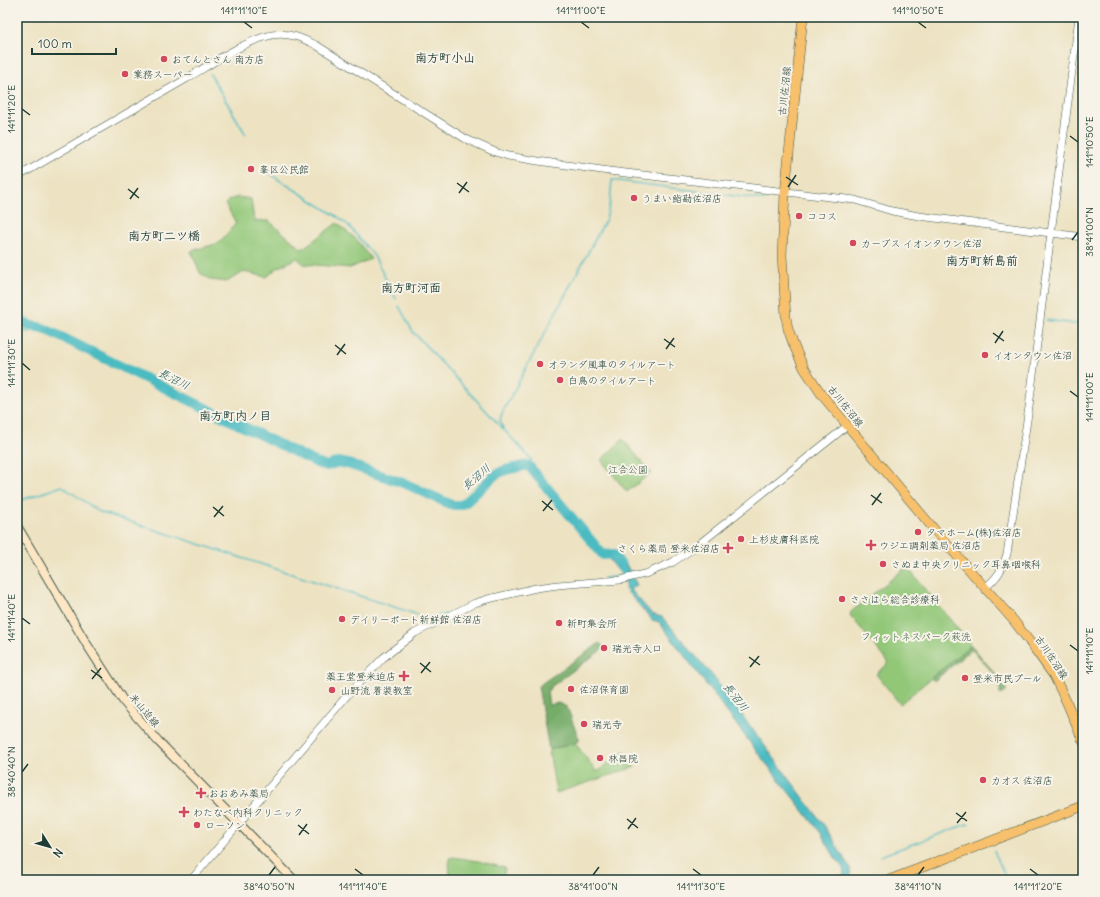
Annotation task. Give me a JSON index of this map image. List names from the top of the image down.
{
  "streets": {
    "main road": ["古川佐沼線", "米山迫線"]
  },
  "districts": [
    "南方町小山",
    "南方町二ツ橋",
    "南方町新島前",
    "南方町河面",
    "南方町内ノ目"
  ],
  "water": ["長沼川"],
  "parks": ["江合公園", "フィットネスパーク萩洗"],
  "places": {
    "other": [
      "おてんとさん 南方店",
      "業務スーパー",
      "峯区公民館",
      "うまい鮨勘佐沼店",
      "ココス",
      "カーブス イオンタウン佐沼",
      "イオンタウン佐沼",
      "オランダ風車のタイルアート",
      "白鳥のタイルアート",
      "タマホーム(株)佐沼店",
      "上杉皮膚科医院",
      "さぬま中央クリニック耳鼻咽喉科",
      "ささはら総合診療科",
      "デイリーポート新鮮館 佐沼店",
      "新町集会所",
      "瑞光寺入口",
      "登米市民プール",
      "佐沼保育園",
      "山野流 着装教室",
      "瑞光寺",
      "林昌院",
      "カオス 佐沼店",
      "ローソン"
    ],
    "health": [
      "ウジエ調剤薬局 佐沼店",
      "さくら薬局 登米佐沼店",
      "薬王堂登米迫店",
      "おおあみ薬局",
      "わたなべ内科クリニック"
    ]
  },
  "scale_bar": "100 m",
  "north": "bottom right",
  "coordinates": [
    "141°11'10\"E",
    "141°11'00\"E",
    "141°10'50\"E",
    "141°11'20\"E",
    "38°41'00\"N",
    "141°11'30\"E",
    "141°11'40\"E",
    "38°40'40\"N",
    "38°40'50\"N",
    "38°41'10\"N"
  ]
}
